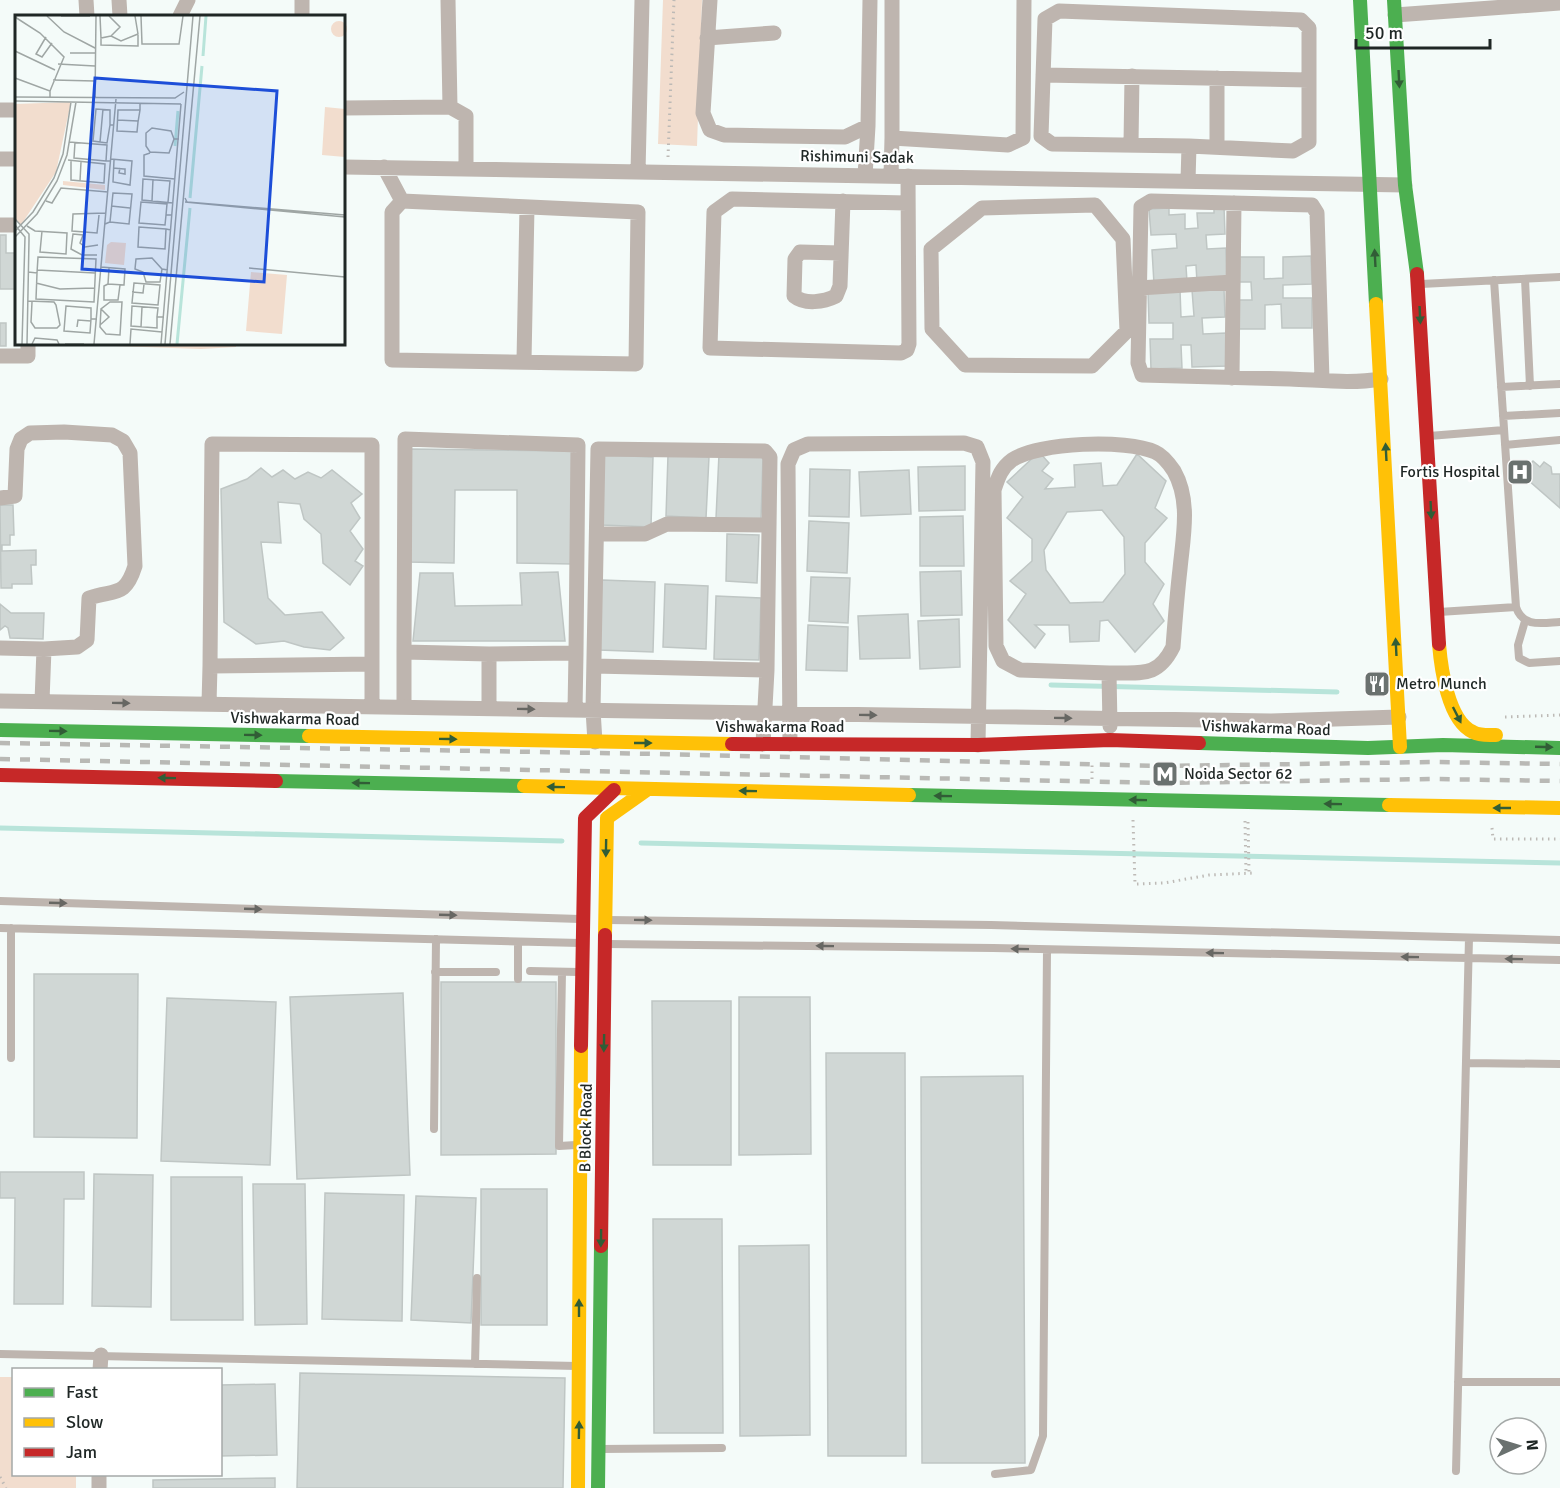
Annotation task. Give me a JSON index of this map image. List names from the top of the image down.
{
  "streets": {
    "main road": ["Vishwakarma Road", "B Block Road"],
    "street": ["Rishimuni Sadak"]
  },
  "places": {
    "hospital": ["Fortis Hospital"],
    "restaurant": ["Metro Munch"],
    "metro station": ["Noida Sector 62"]
  },
  "legend": ["Fast", "Slow", "Jam"],
  "scale_bar": "50 m",
  "north": "right"
}
